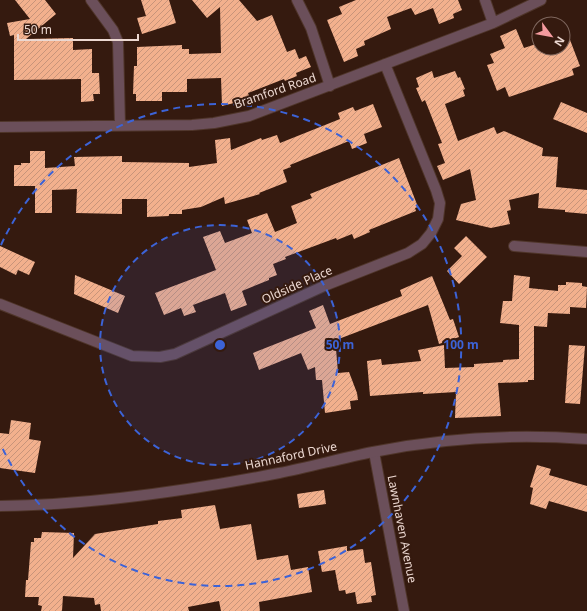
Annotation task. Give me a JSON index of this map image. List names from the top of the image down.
{
  "streets": {
    "street": [
      "Bramford Road",
      "Oldside Place",
      "Hannaford Drive",
      "Lawnhaven Avenue"
    ]
  },
  "crossings": [
    ["Bramford Road", "Oldside Place"],
    ["Hannaford Drive", "Lawnhaven Avenue"]
  ],
  "scale_bar": "50 m",
  "north": "bottom right",
  "rings": ["50 m", "100 m"]
}
